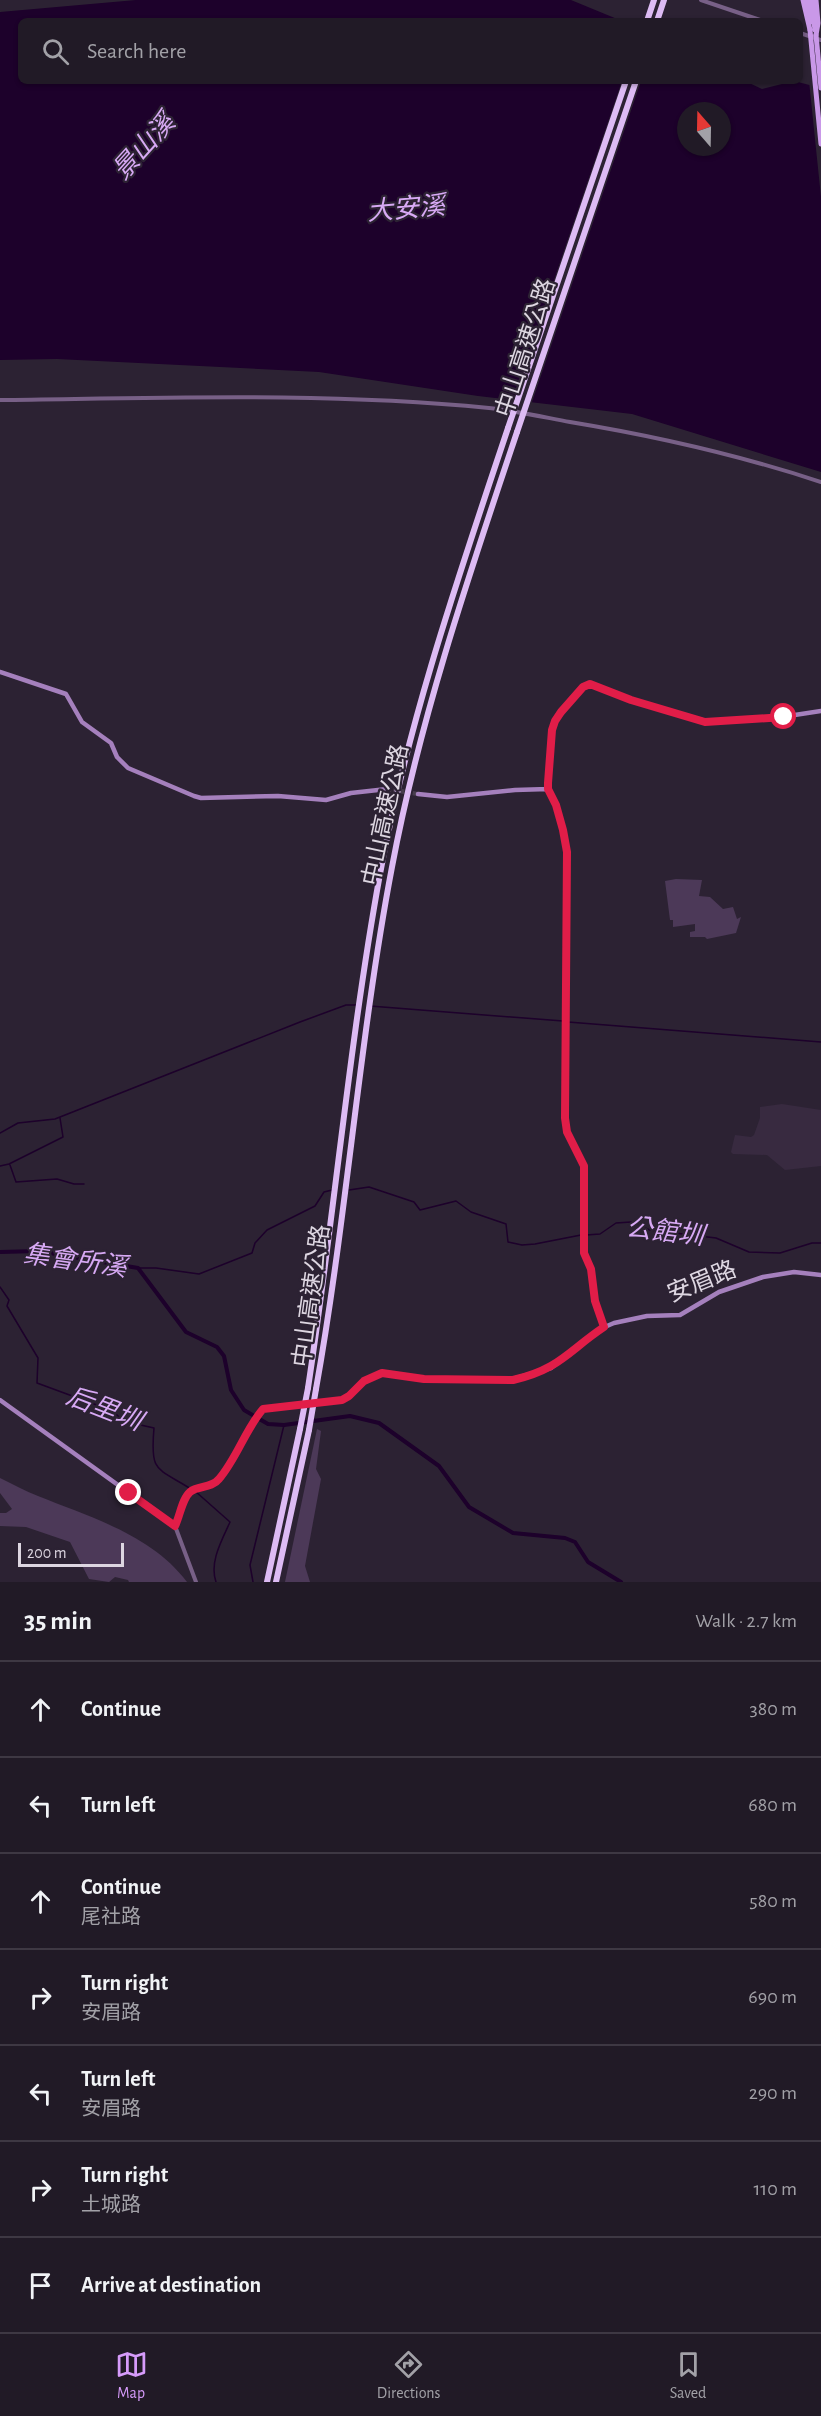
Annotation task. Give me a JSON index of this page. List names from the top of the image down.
{
  "streets": {
    "highway": ["中山高速公路"],
    "street": ["安眉路"]
  },
  "water": [
    "景山溪",
    "大安溪",
    "公館圳",
    "集會所溪",
    "后里圳"
  ],
  "scale_bar": "200 m",
  "north": "top",
  "page": {
    "search": "Search here",
    "scale": "200 m",
    "heading": ["35 min", "Walk · 2.7 km"],
    "list": [
      ["Continue", "380 m"],
      ["Turn left", "680 m"],
      ["Continue", "尾社路", "580 m"],
      ["Turn right", "安眉路", "690 m"],
      ["Turn left", "安眉路", "290 m"],
      ["Turn right", "土城路", "110 m"],
      "Arrive at destination"
    ],
    "nav": ["Map", "Directions", "Saved"]
  }
}
